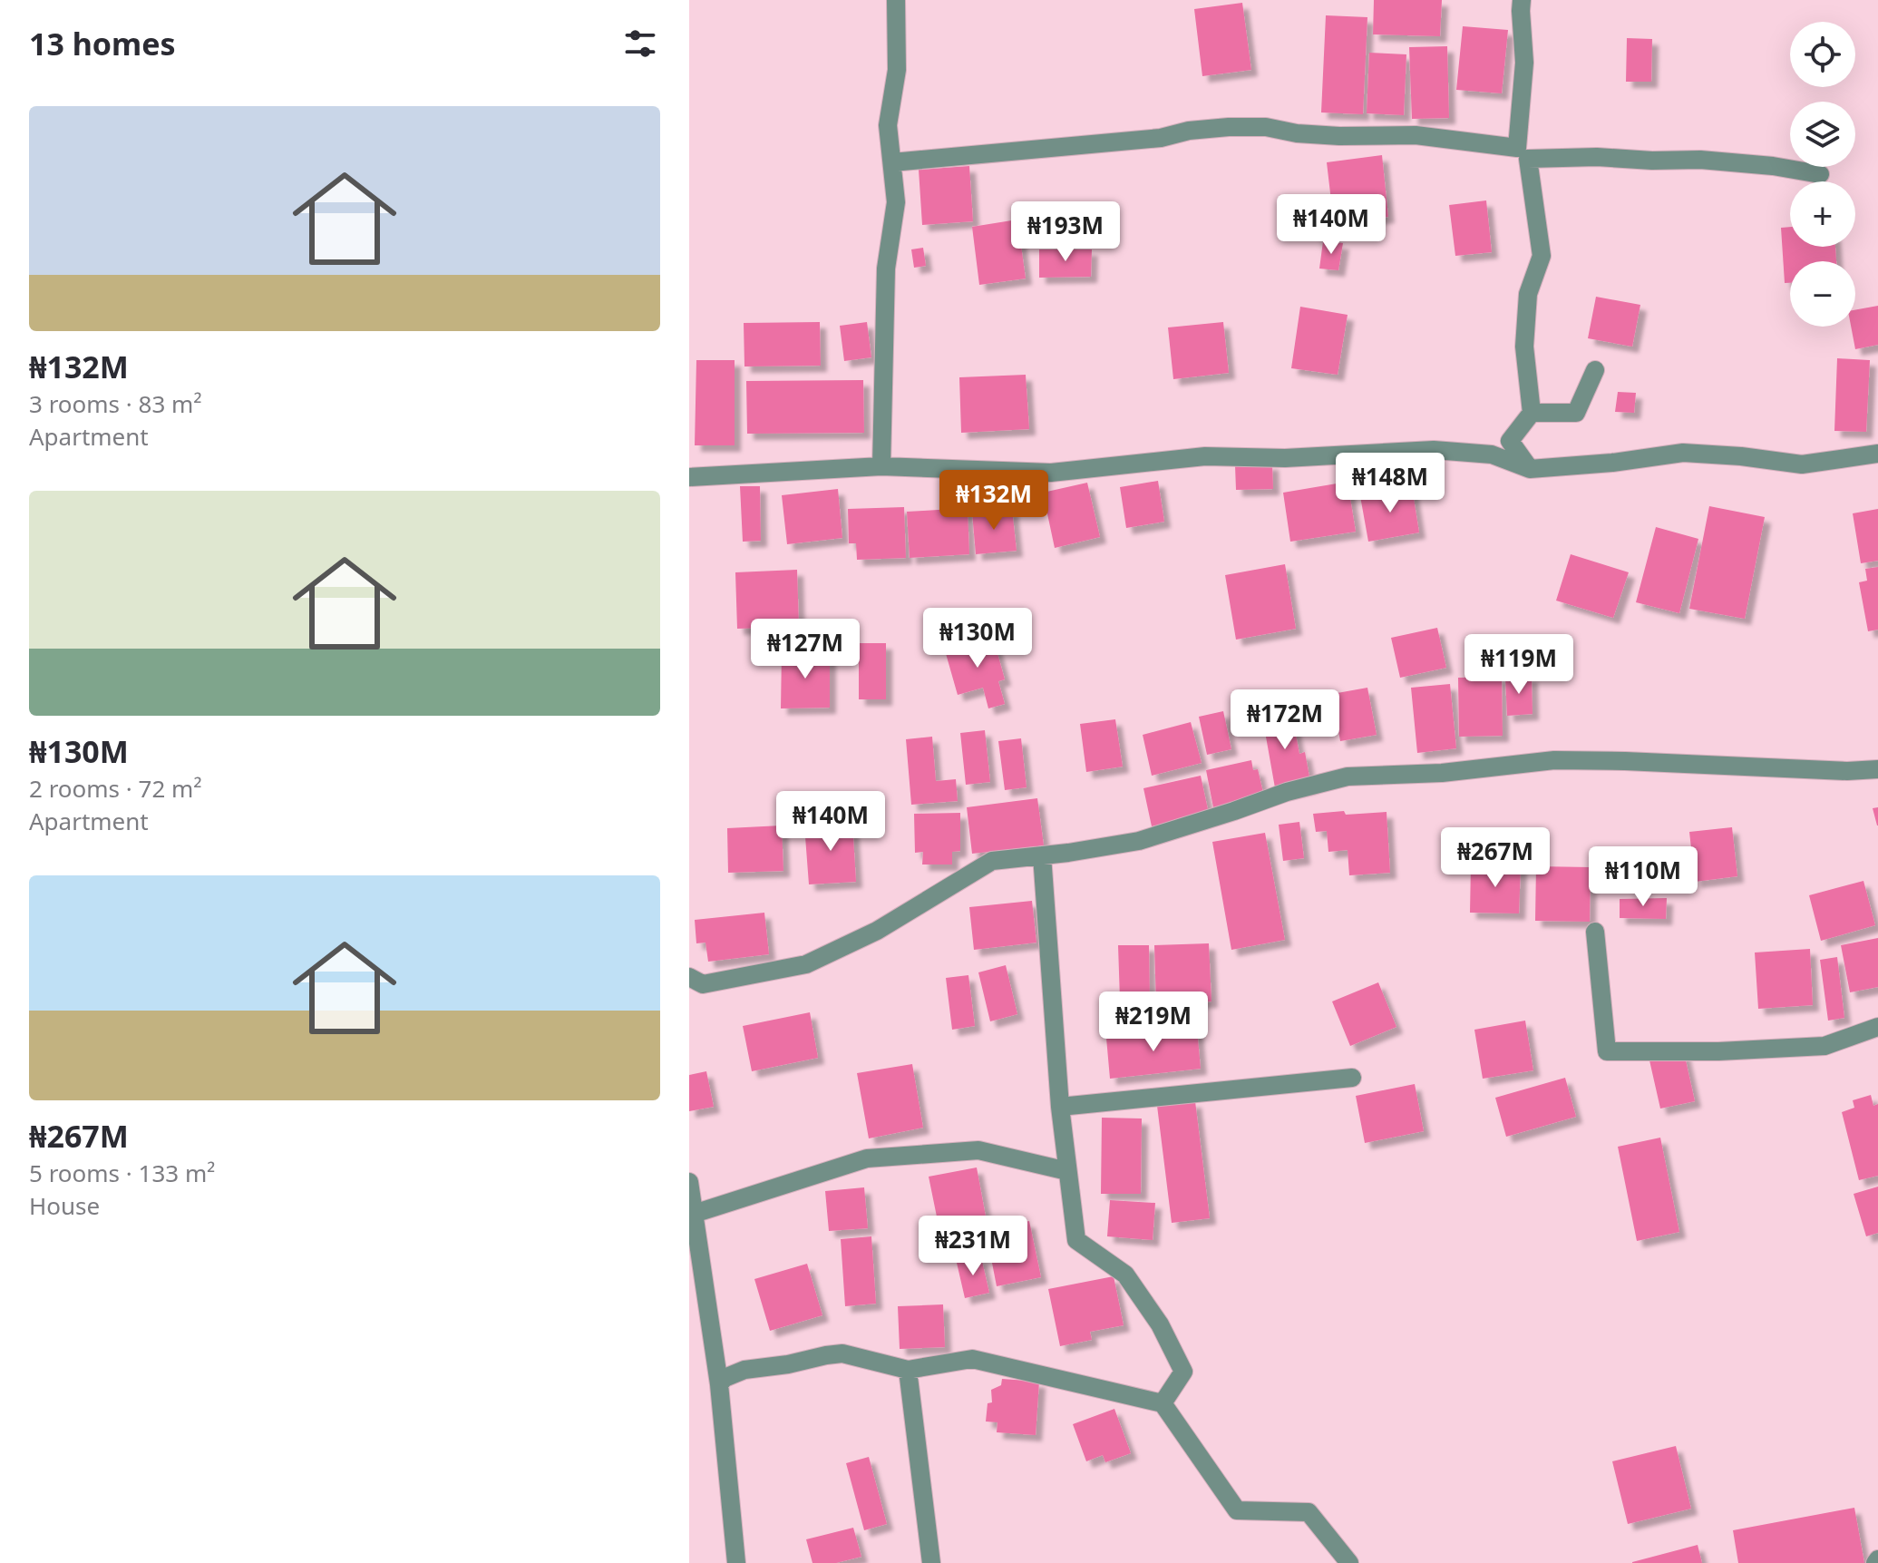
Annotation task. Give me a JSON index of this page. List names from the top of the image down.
{
  "page": {
    "heading": "13 homes",
    "map_buttons": ["+", "−"],
    "list": [
      {
        "name": "₦132M",
        "note": "3 rooms · 83 m² · Apartment"
      },
      {
        "name": "₦130M",
        "note": "2 rooms · 72 m² · Apartment"
      },
      {
        "name": "₦267M",
        "note": "5 rooms · 133 m² · House"
      }
    ],
    "price": [
      "₦140M",
      "₦193M",
      "₦148M",
      "₦132M",
      "₦130M",
      "₦127M",
      "₦119M",
      "₦172M",
      "₦140M",
      "₦267M",
      "₦110M",
      "₦219M",
      "₦231M"
    ]
  }
}
